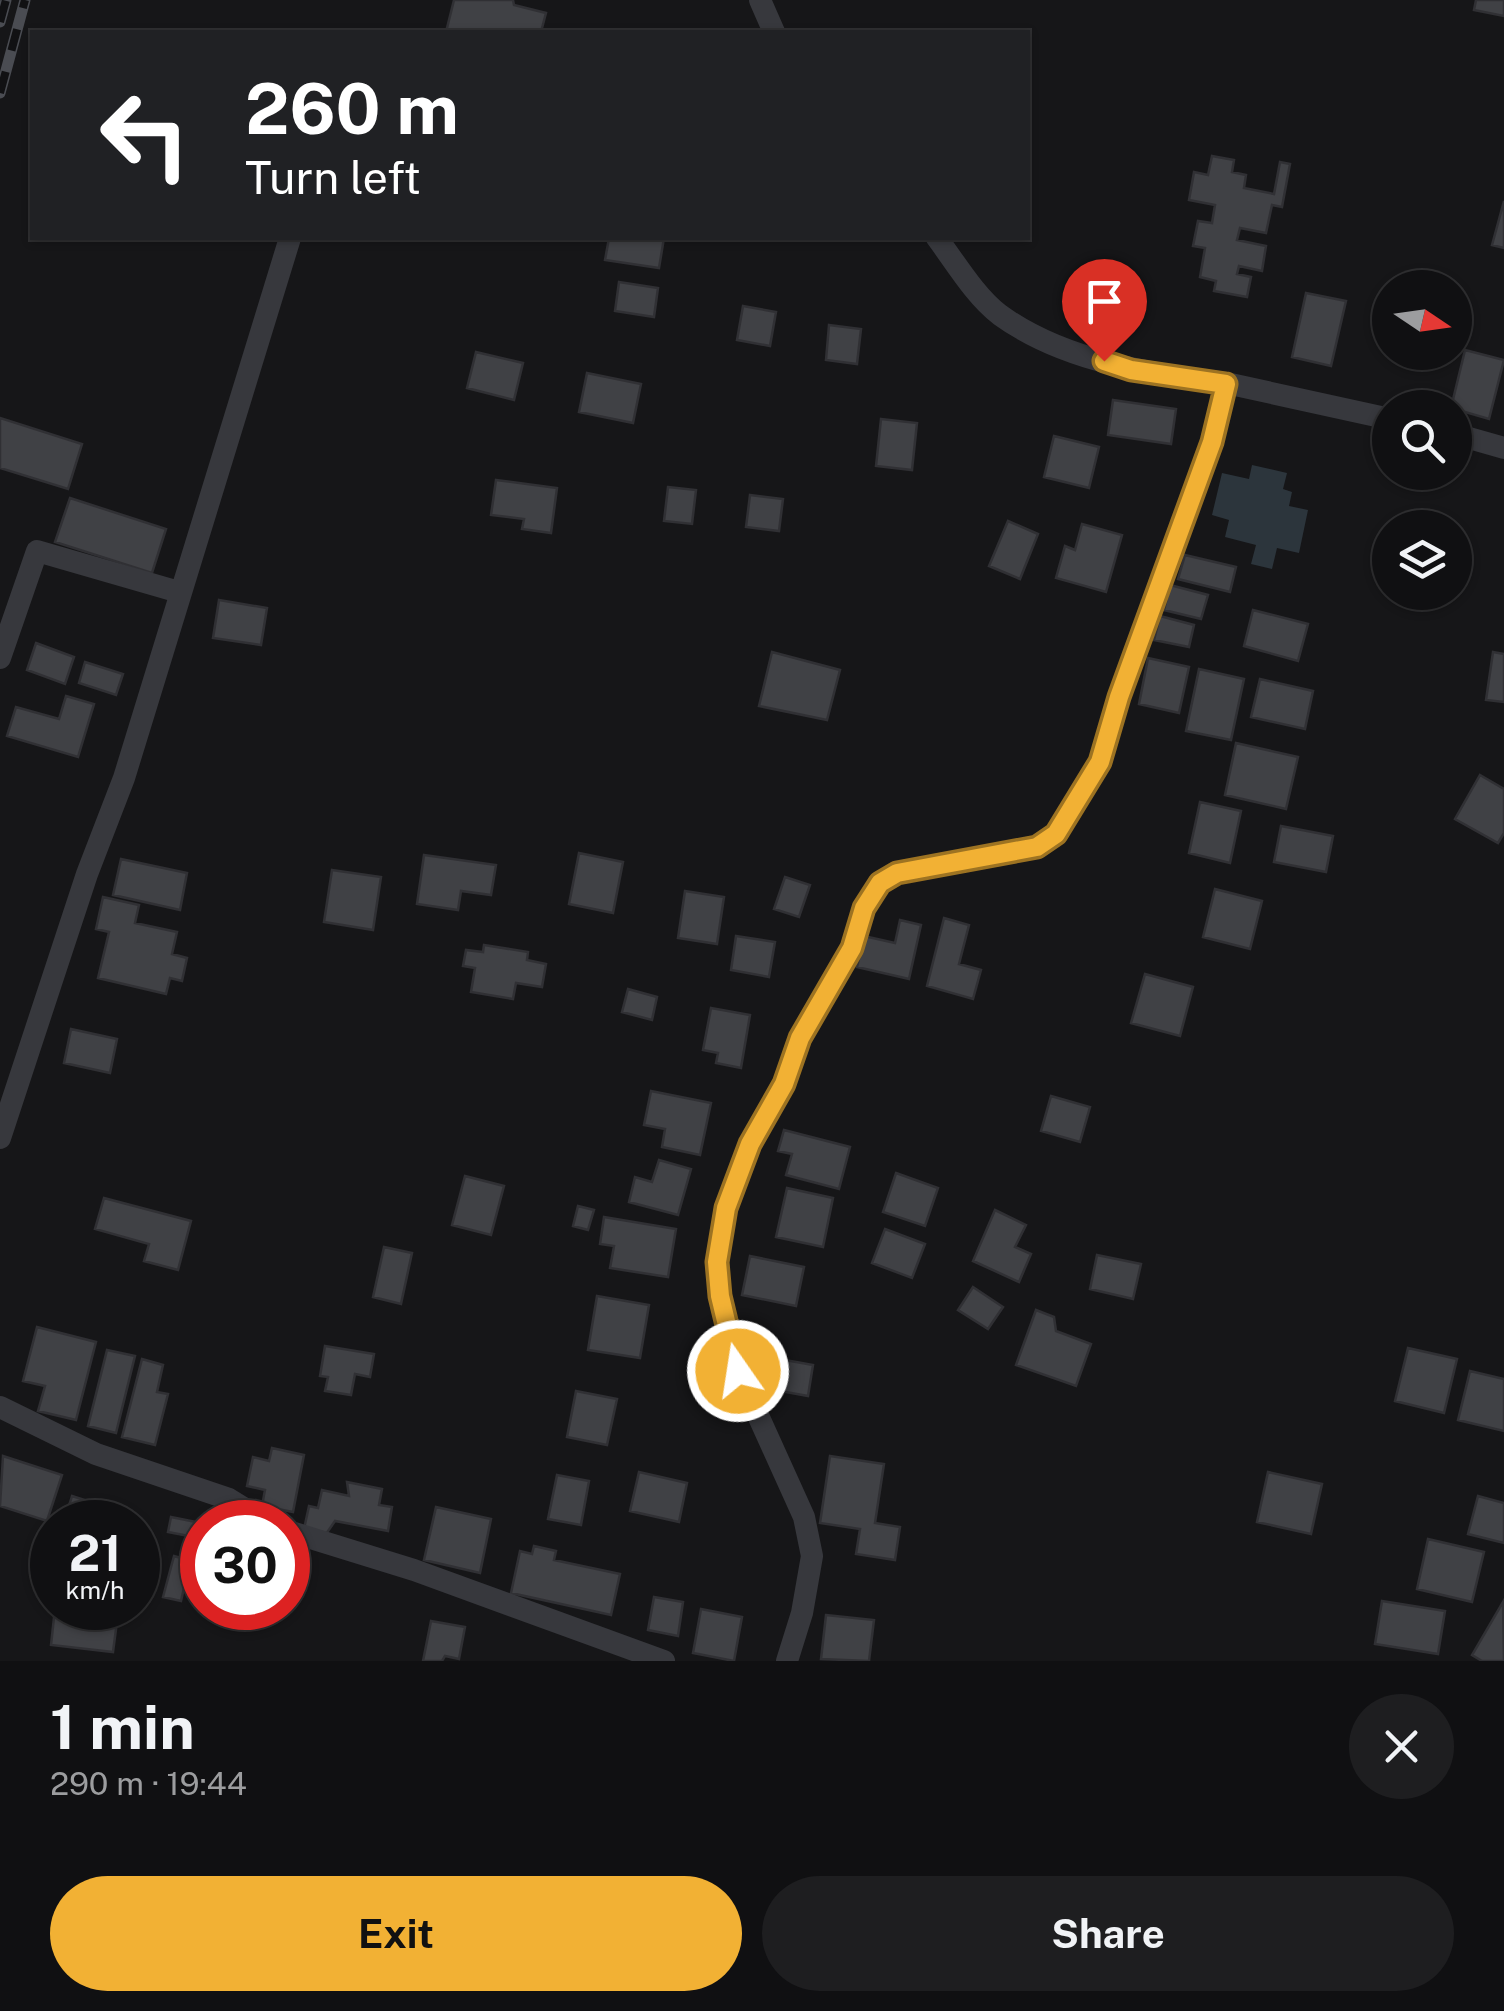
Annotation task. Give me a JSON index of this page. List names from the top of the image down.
{
  "north": "right",
  "page": {
    "turn": ["260 m", "Turn left"],
    "speed": "21 km/h",
    "limit": "30",
    "heading": ["1 min", "290 m · 19:44"],
    "buttons": ["Exit", "Share"]
  }
}
